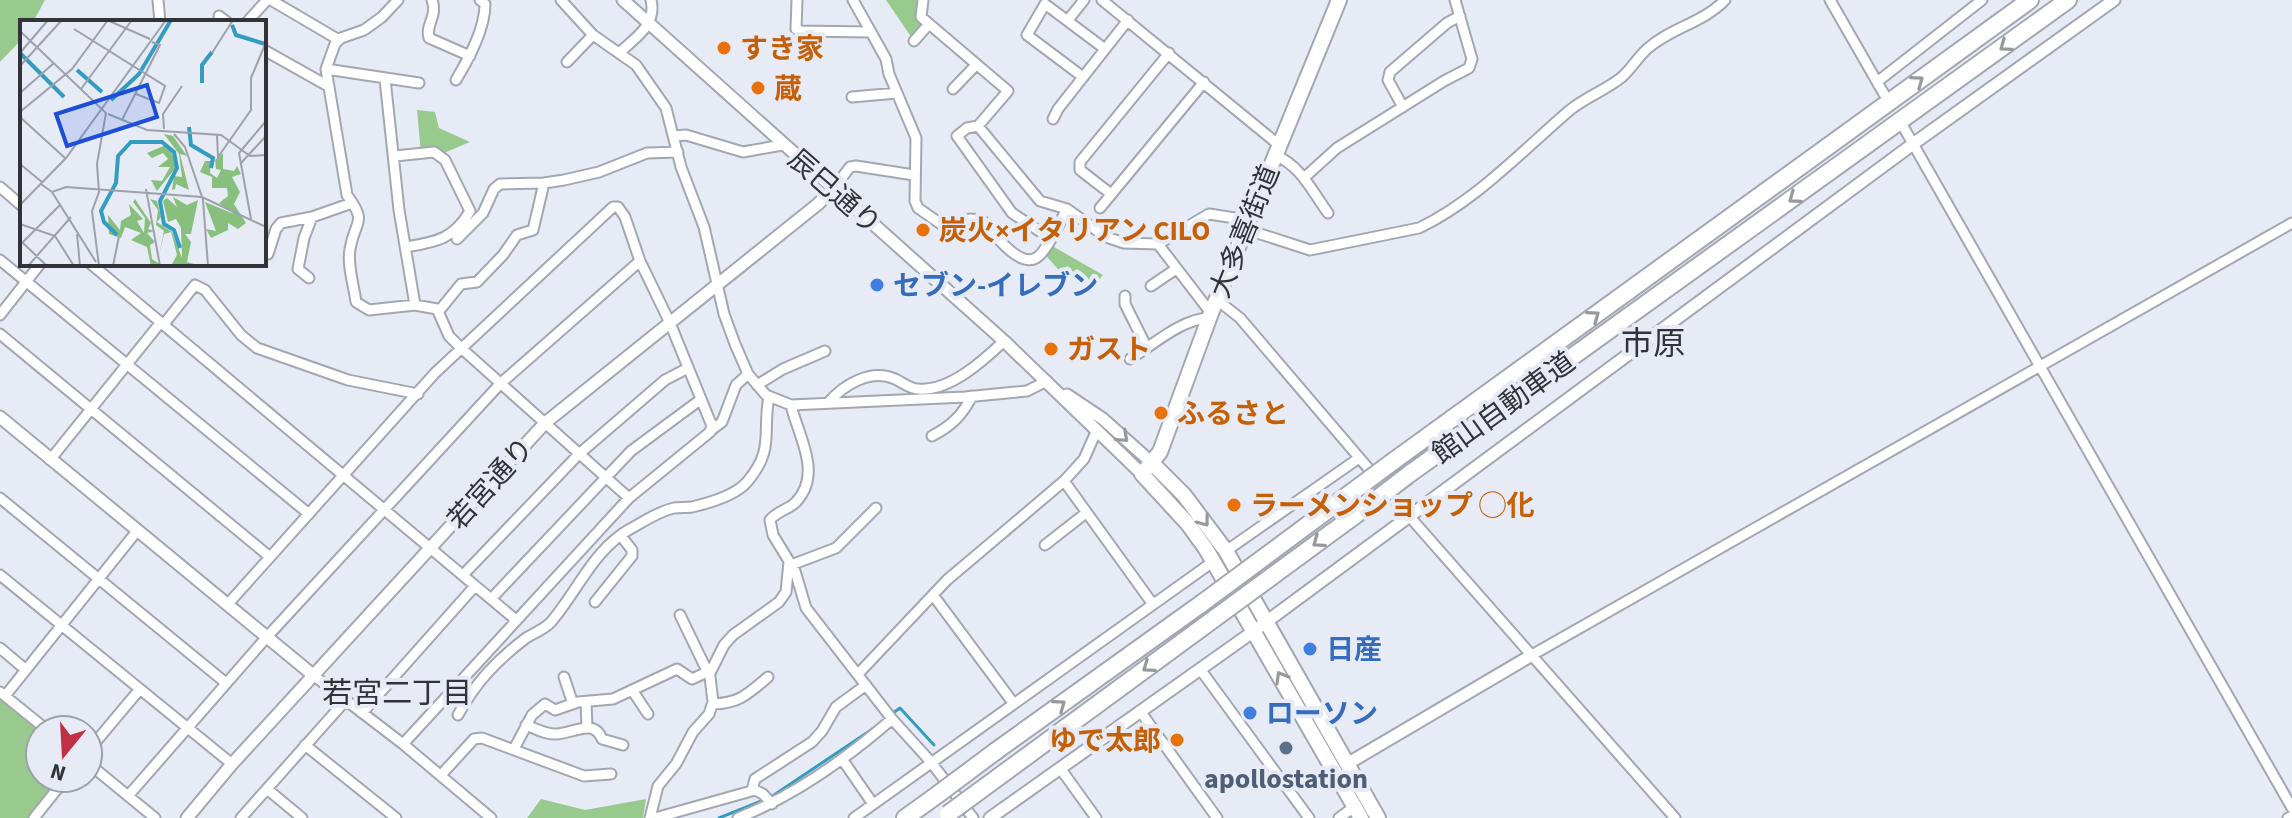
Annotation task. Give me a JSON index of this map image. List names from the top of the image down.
{
  "streets": {
    "highway": ["大多喜街道", "館山自動車道"],
    "street": ["辰巳通り", "若宮通り"]
  },
  "crossings": [
    ["辰巳通り", "大多喜街道"],
    ["辰巳通り", "若宮通り"]
  ],
  "districts": ["市原", "若宮二丁目"],
  "places": [
    "すき家",
    "蔵",
    "炭火×イタリアン CILO",
    "セブン-イレブン",
    "ガスト",
    "ふるさと",
    "ラーメンショップ ◯化",
    "日産",
    "ローソン",
    "ゆで太郎",
    "apollostation"
  ],
  "north": "bottom"
}
